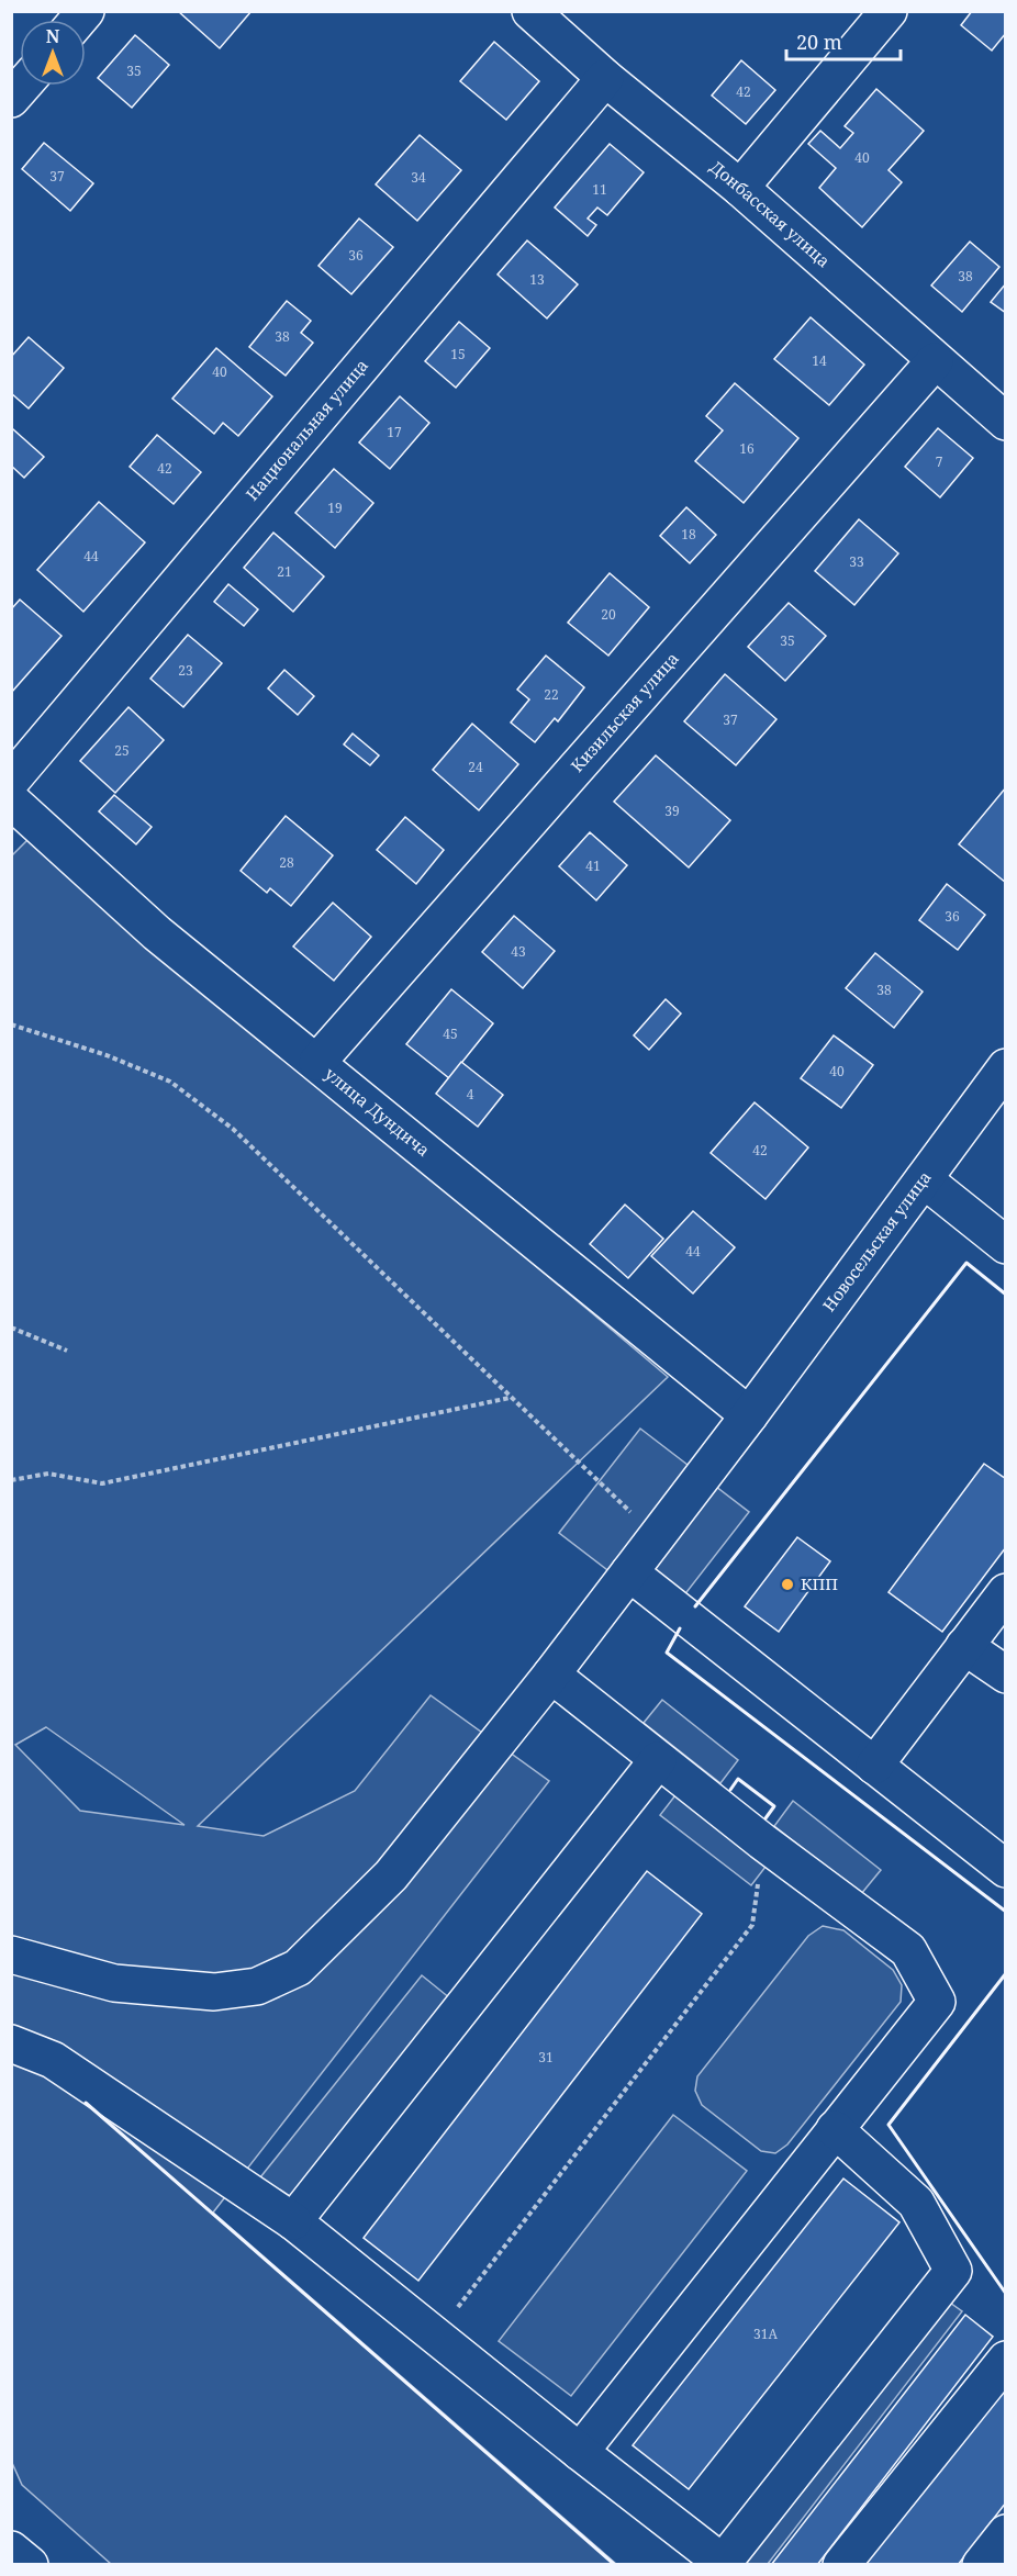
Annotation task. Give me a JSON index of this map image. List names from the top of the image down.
{
  "streets": {
    "street": [
      "Донбасская улица",
      "Национальная улица",
      "Кизильская улица",
      "улица Дундича",
      "Новосельская улица"
    ]
  },
  "crossings": [
    ["Донбасская улица", "Национальная улица"],
    ["Донбасская улица", "Кизильская улица"],
    ["Национальная улица", "улица Дундича"],
    ["Кизильская улица", "улица Дундича"],
    ["улица Дундича", "Новосельская улица"]
  ],
  "places": ["КПП"],
  "house_numbers": [
    "35",
    "42",
    "40",
    "37",
    "34",
    "11",
    "36",
    "38",
    "13",
    "38",
    "15",
    "14",
    "40",
    "17",
    "16",
    "7",
    "42",
    "19",
    "18",
    "44",
    "33",
    "21",
    "20",
    "35",
    "23",
    "22",
    "37",
    "25",
    "24",
    "39",
    "28",
    "41",
    "36",
    "43",
    "38",
    "45",
    "40",
    "4",
    "42",
    "44",
    "31",
    "31А"
  ],
  "scale_bar": "20 m",
  "north": "top"
}
